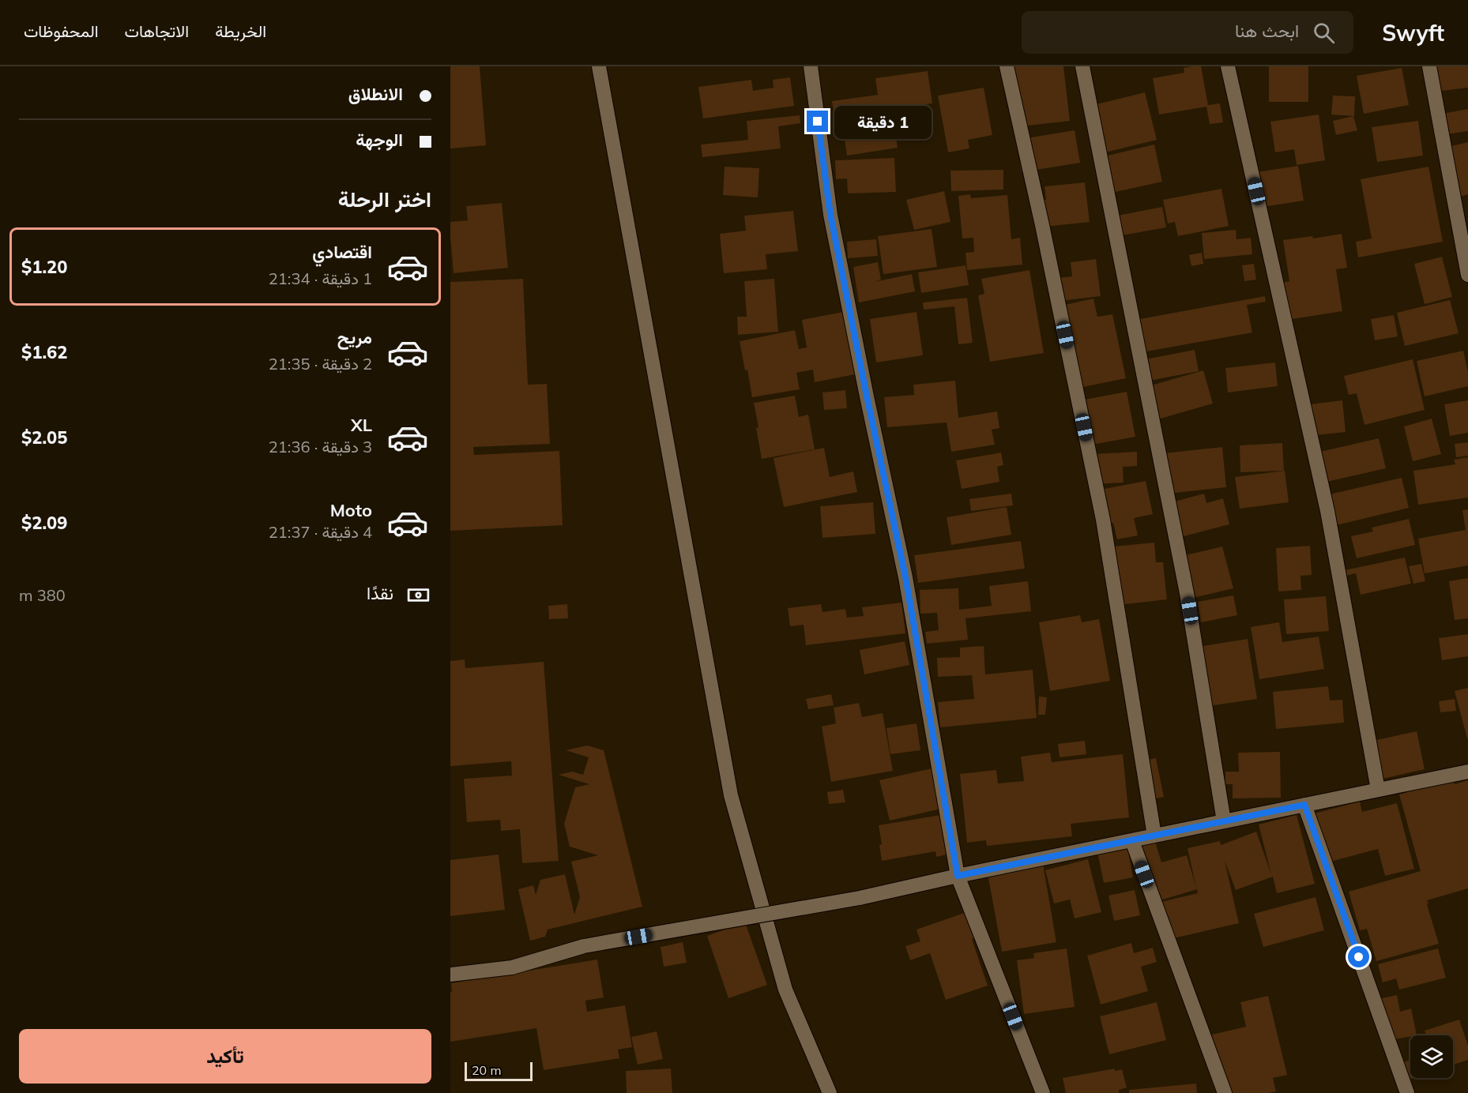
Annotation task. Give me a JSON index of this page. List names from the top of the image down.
{
  "scale_bar": "20 m",
  "page": {
    "header": "Swyft",
    "search": "ابحث هنا",
    "nav": ["الخريطة", "الاتجاهات", "المحفوظات"],
    "banner": ["الانطلاق", "الوجهة"],
    "bubble": "1 دقيقة",
    "heading": "اختر الرحلة",
    "list": [
      {
        "name": "اقتصادي",
        "note": "1 دقيقة · 21:34",
        "value": "$1.20"
      },
      {
        "name": "مريح",
        "note": "2 دقيقة · 21:35",
        "value": "$1.62"
      },
      {
        "name": "XL",
        "note": "3 دقيقة · 21:36",
        "value": "$2.05"
      },
      {
        "name": "Moto",
        "note": "4 دقيقة · 21:37",
        "value": "$2.09"
      }
    ],
    "pay": ["نقدًا", "380 m"],
    "buttons": "تأكيد",
    "scale": "20 m"
  }
}
